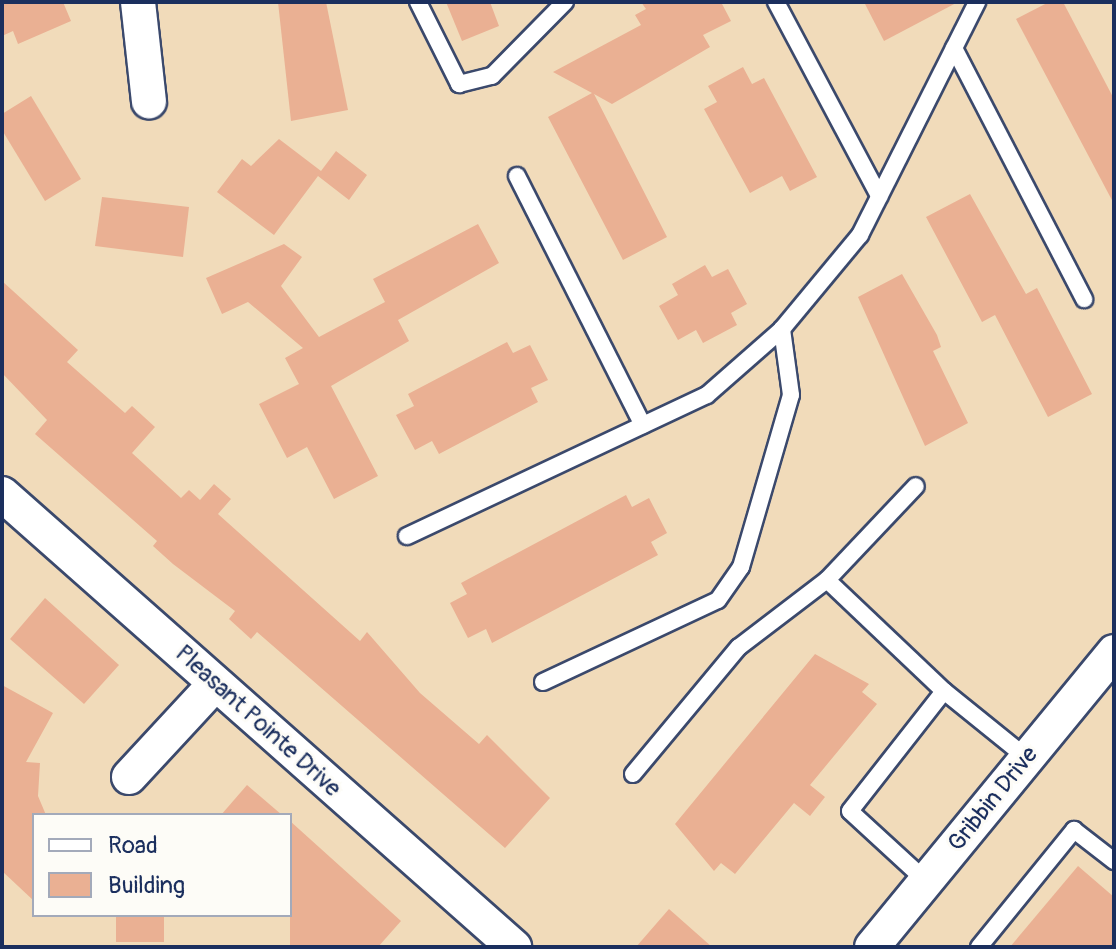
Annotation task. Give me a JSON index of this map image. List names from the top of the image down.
{
  "streets": {
    "street": ["Pleasant Pointe Drive", "Gribbin Drive"]
  },
  "legend": ["Road", "Building"]
}
